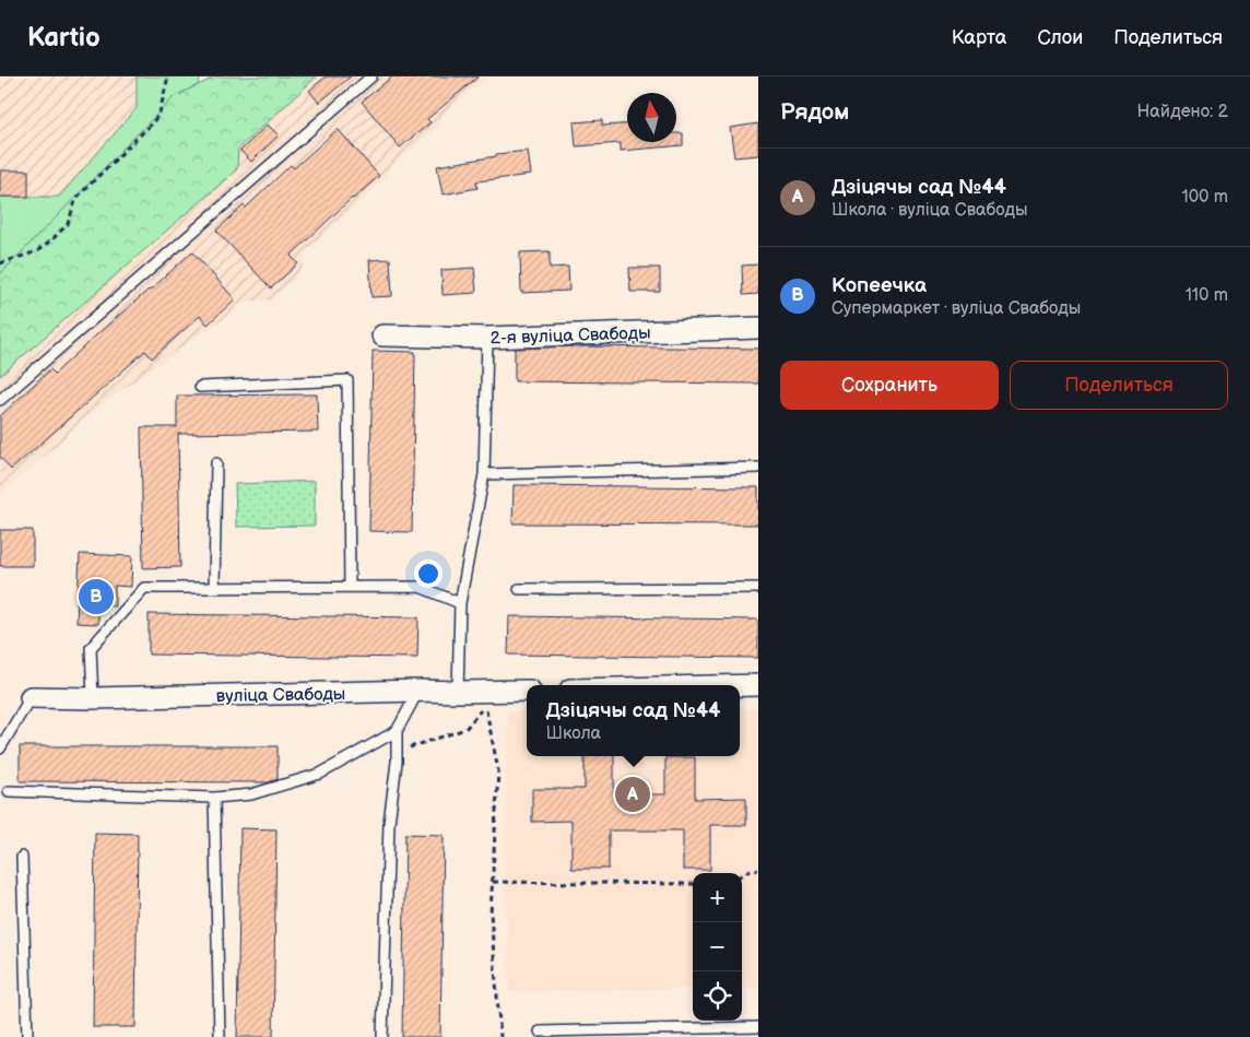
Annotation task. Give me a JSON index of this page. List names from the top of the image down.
{
  "streets": {
    "street": ["2-я вуліца Свабоды", "вуліца Свабоды"]
  },
  "north": "top",
  "page": {
    "header": "Kartio",
    "nav": ["Карта", "Слои", "Поделиться"],
    "heading": ["Рядом", "Найдено: 2"],
    "list": [
      {
        "mark": "A",
        "name": "Дзіцячы сад №44",
        "note": "Школа · вуліца Свабоды",
        "value": "100 m"
      },
      {
        "mark": "B",
        "name": "Копеечка",
        "note": "Супермаркет · вуліца Свабоды",
        "value": "110 m"
      }
    ],
    "buttons": ["Сохранить", "Поделиться"],
    "pins": ["B", "A"],
    "popup": ["Дзіцячы сад №44", "Школа"],
    "map_buttons": ["+", "−"]
  }
}
